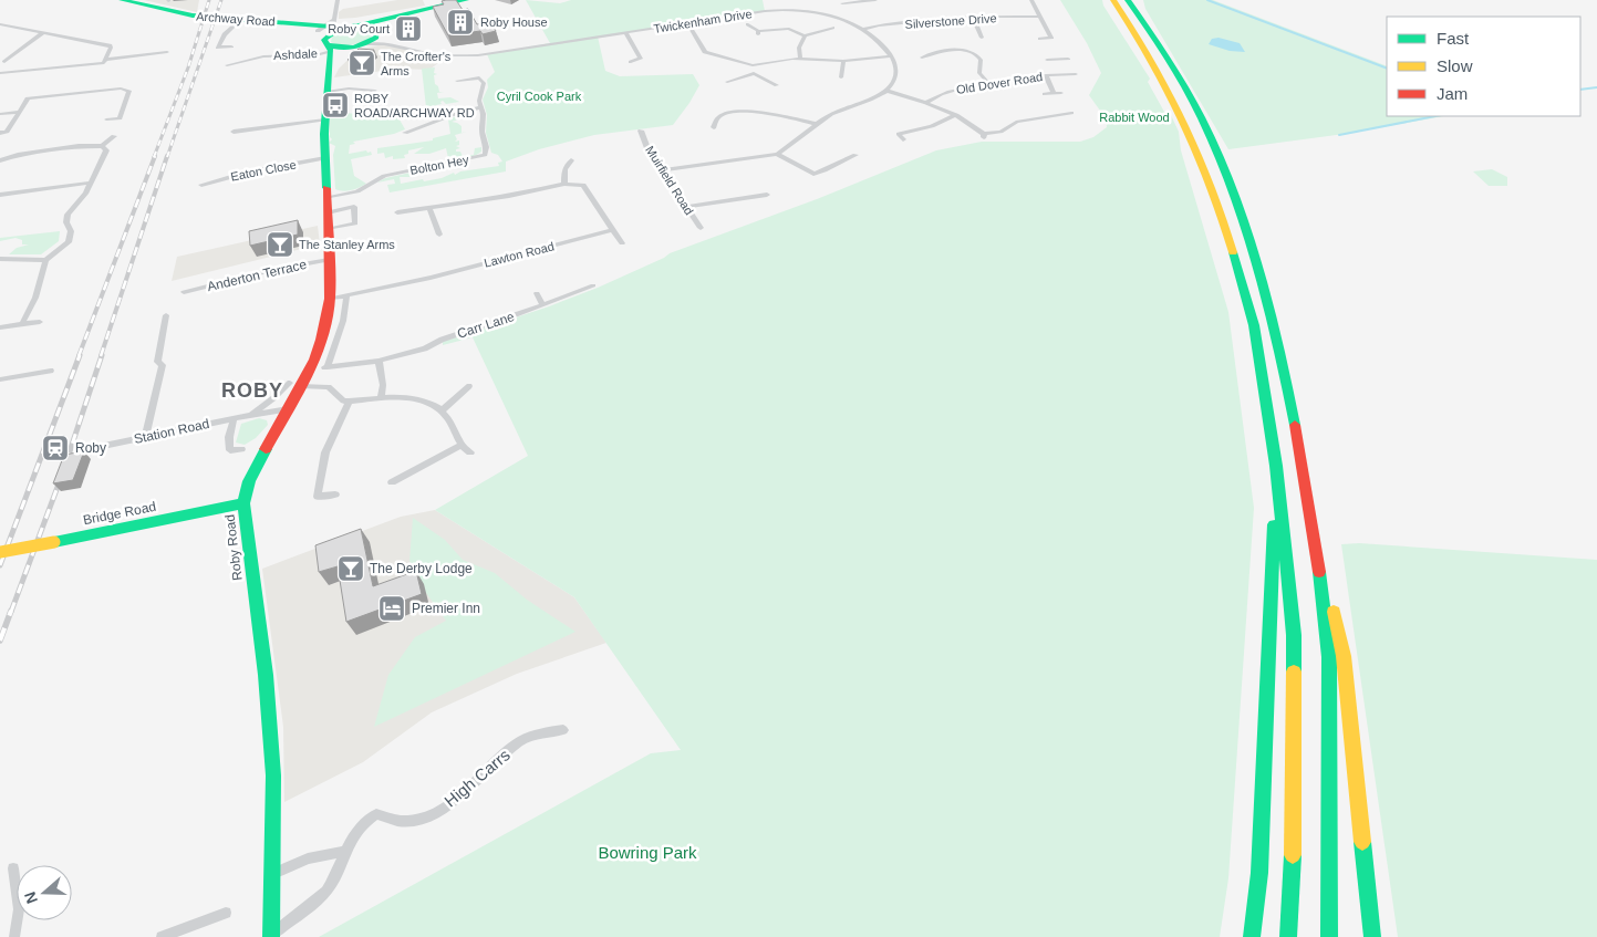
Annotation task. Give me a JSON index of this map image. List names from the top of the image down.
{
  "streets": {
    "main road": ["Archway Road", "Bridge Road", "Roby Road"],
    "street": [
      "Twickenham Drive",
      "Silverstone Drive",
      "Ashdale",
      "Old Dover Road",
      "Bolton Hey",
      "Eaton Close",
      "Muirfield Road",
      "Lawton Road",
      "Anderton Terrace",
      "Carr Lane",
      "Station Road",
      "High Carrs"
    ]
  },
  "crossings": [
    ["Archway Road", "Ashdale"],
    ["Archway Road", "Roby Road"],
    ["Twickenham Drive", "Silverstone Drive"],
    ["Ashdale", "Roby Road"],
    ["Bolton Hey", "Roby Road"],
    ["Eaton Close", "Roby Road"],
    ["Lawton Road", "Carr Lane"],
    ["Lawton Road", "Roby Road"],
    ["Anderton Terrace", "Roby Road"],
    ["Station Road", "Roby Road"],
    ["Bridge Road", "Roby Road"],
    ["Roby Road", "High Carrs"]
  ],
  "districts": ["ROBY"],
  "parks": ["Cyril Cook Park", "Rabbit Wood", "Bowring Park"],
  "places": {
    "building": ["Roby House", "Roby Court"],
    "bar": ["The Crofter's Arms", "The Stanley Arms", "The Derby Lodge"],
    "bus stop": ["ROBY ROAD/ARCHWAY RD"],
    "station": ["Roby"],
    "hotel": ["Premier Inn"]
  },
  "legend": ["Fast", "Slow", "Jam"],
  "north": "left"
}
